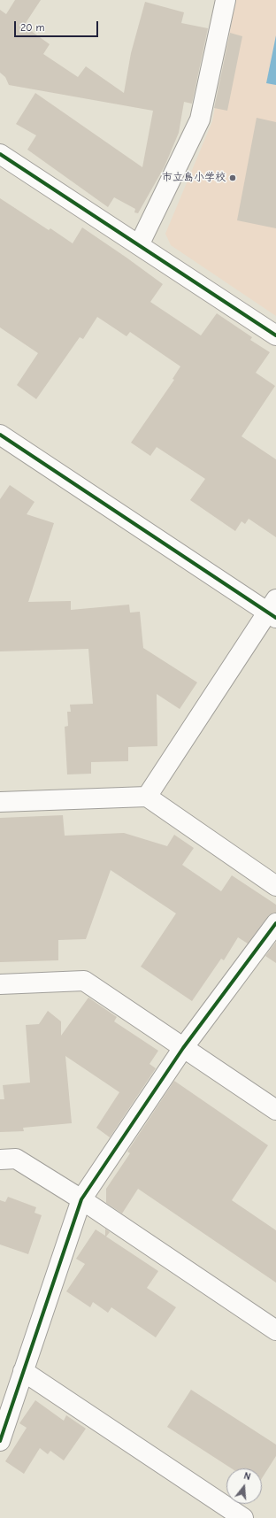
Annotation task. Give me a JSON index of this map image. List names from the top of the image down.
{
  "places": ["市立島小学校"],
  "scale_bar": "20 m",
  "north": "top"
}
